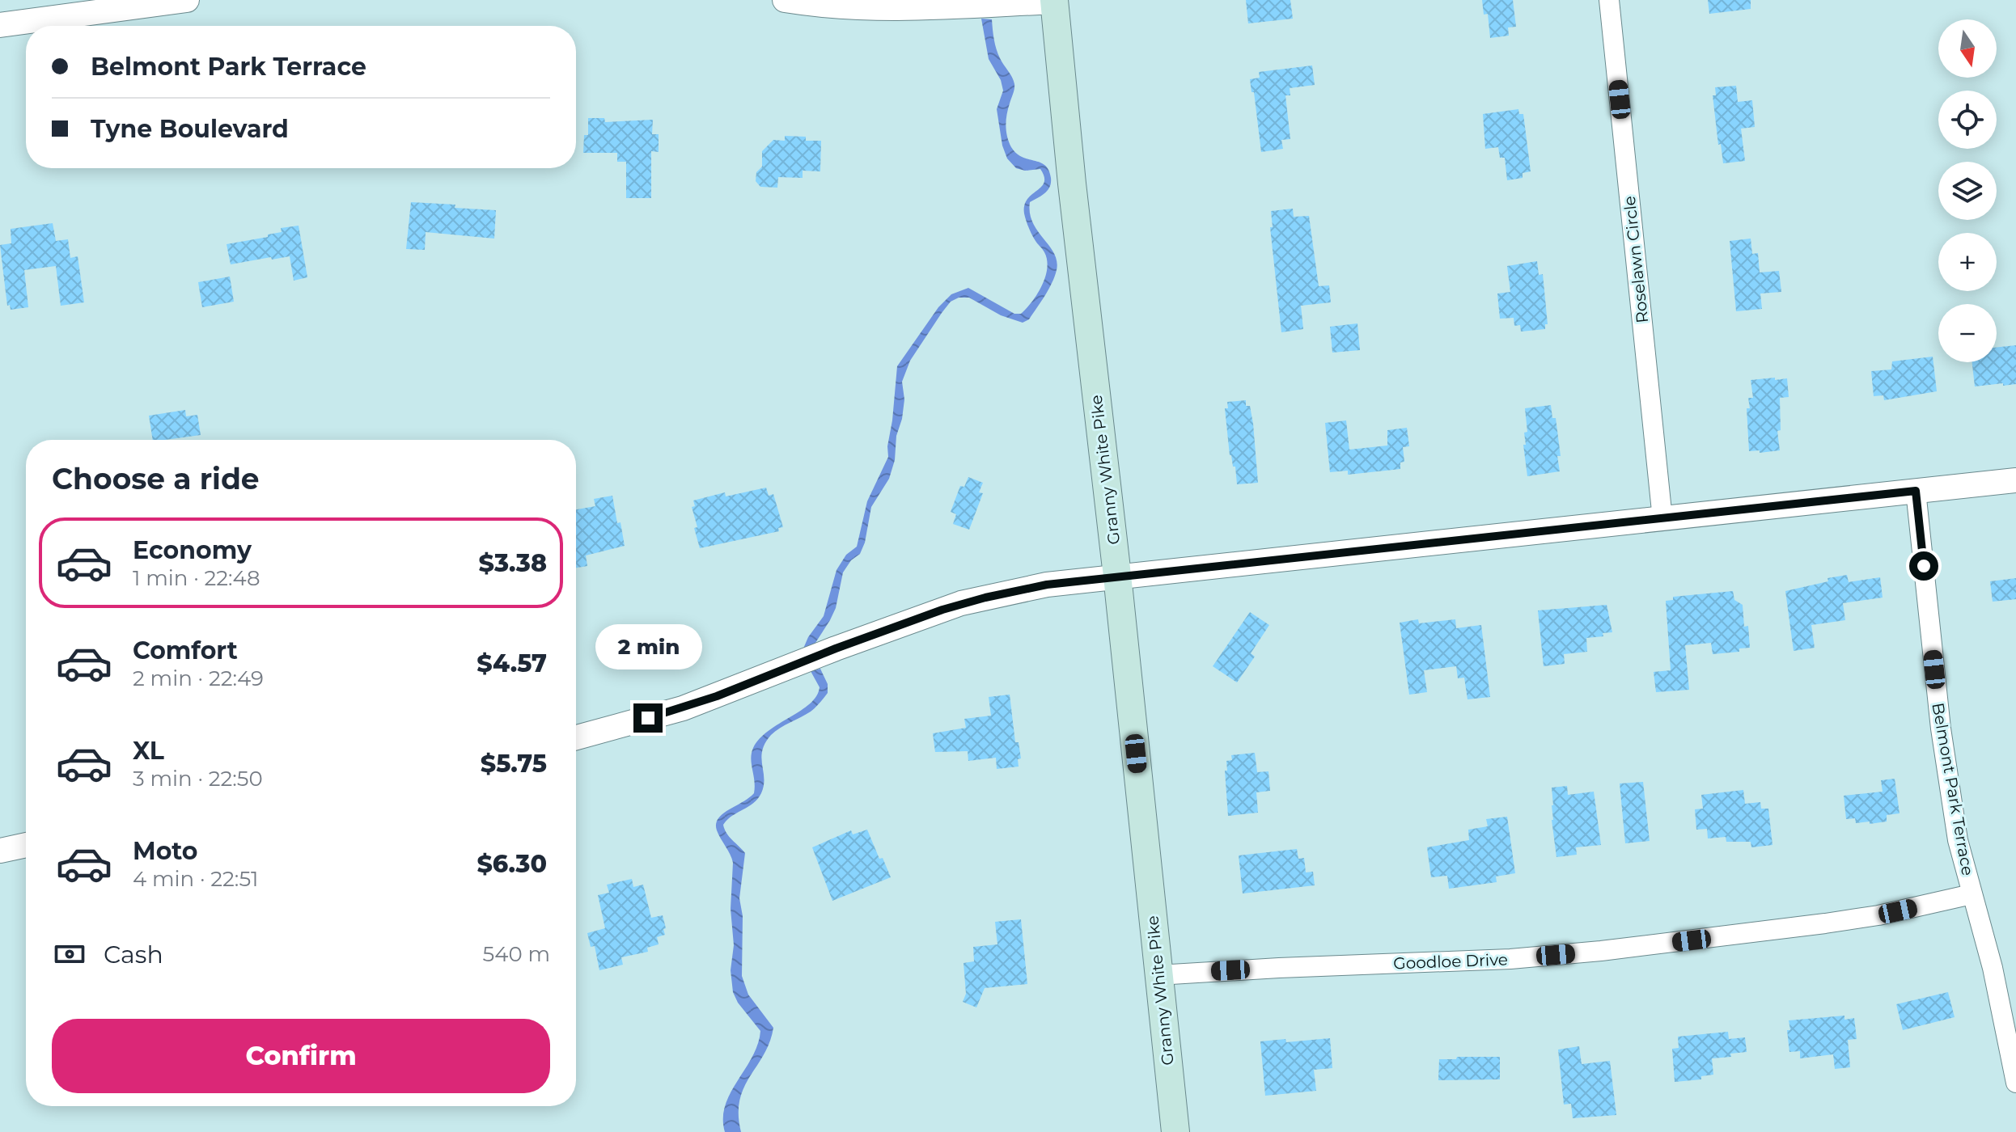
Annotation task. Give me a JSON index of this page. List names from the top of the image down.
{
  "streets": {
    "main road": ["Granny White Pike"],
    "street": ["Roselawn Circle", "Belmont Park Terrace", "Goodloe Drive"]
  },
  "crossings": [
    ["Granny White Pike", "Goodloe Drive"],
    ["Belmont Park Terrace", "Goodloe Drive"]
  ],
  "north": "bottom",
  "page": {
    "map_buttons": ["+", "−"],
    "banner": ["Belmont Park Terrace", "Tyne Boulevard"],
    "heading": "Choose a ride",
    "list": [
      {
        "name": "Economy",
        "note": "1 min · 22:48",
        "value": "$3.38"
      },
      {
        "name": "Comfort",
        "note": "2 min · 22:49",
        "value": "$4.57"
      },
      {
        "name": "XL",
        "note": "3 min · 22:50",
        "value": "$5.75"
      },
      {
        "name": "Moto",
        "note": "4 min · 22:51",
        "value": "$6.30"
      }
    ],
    "bubble": "2 min",
    "pay": ["Cash", "540 m"],
    "buttons": "Confirm"
  }
}
